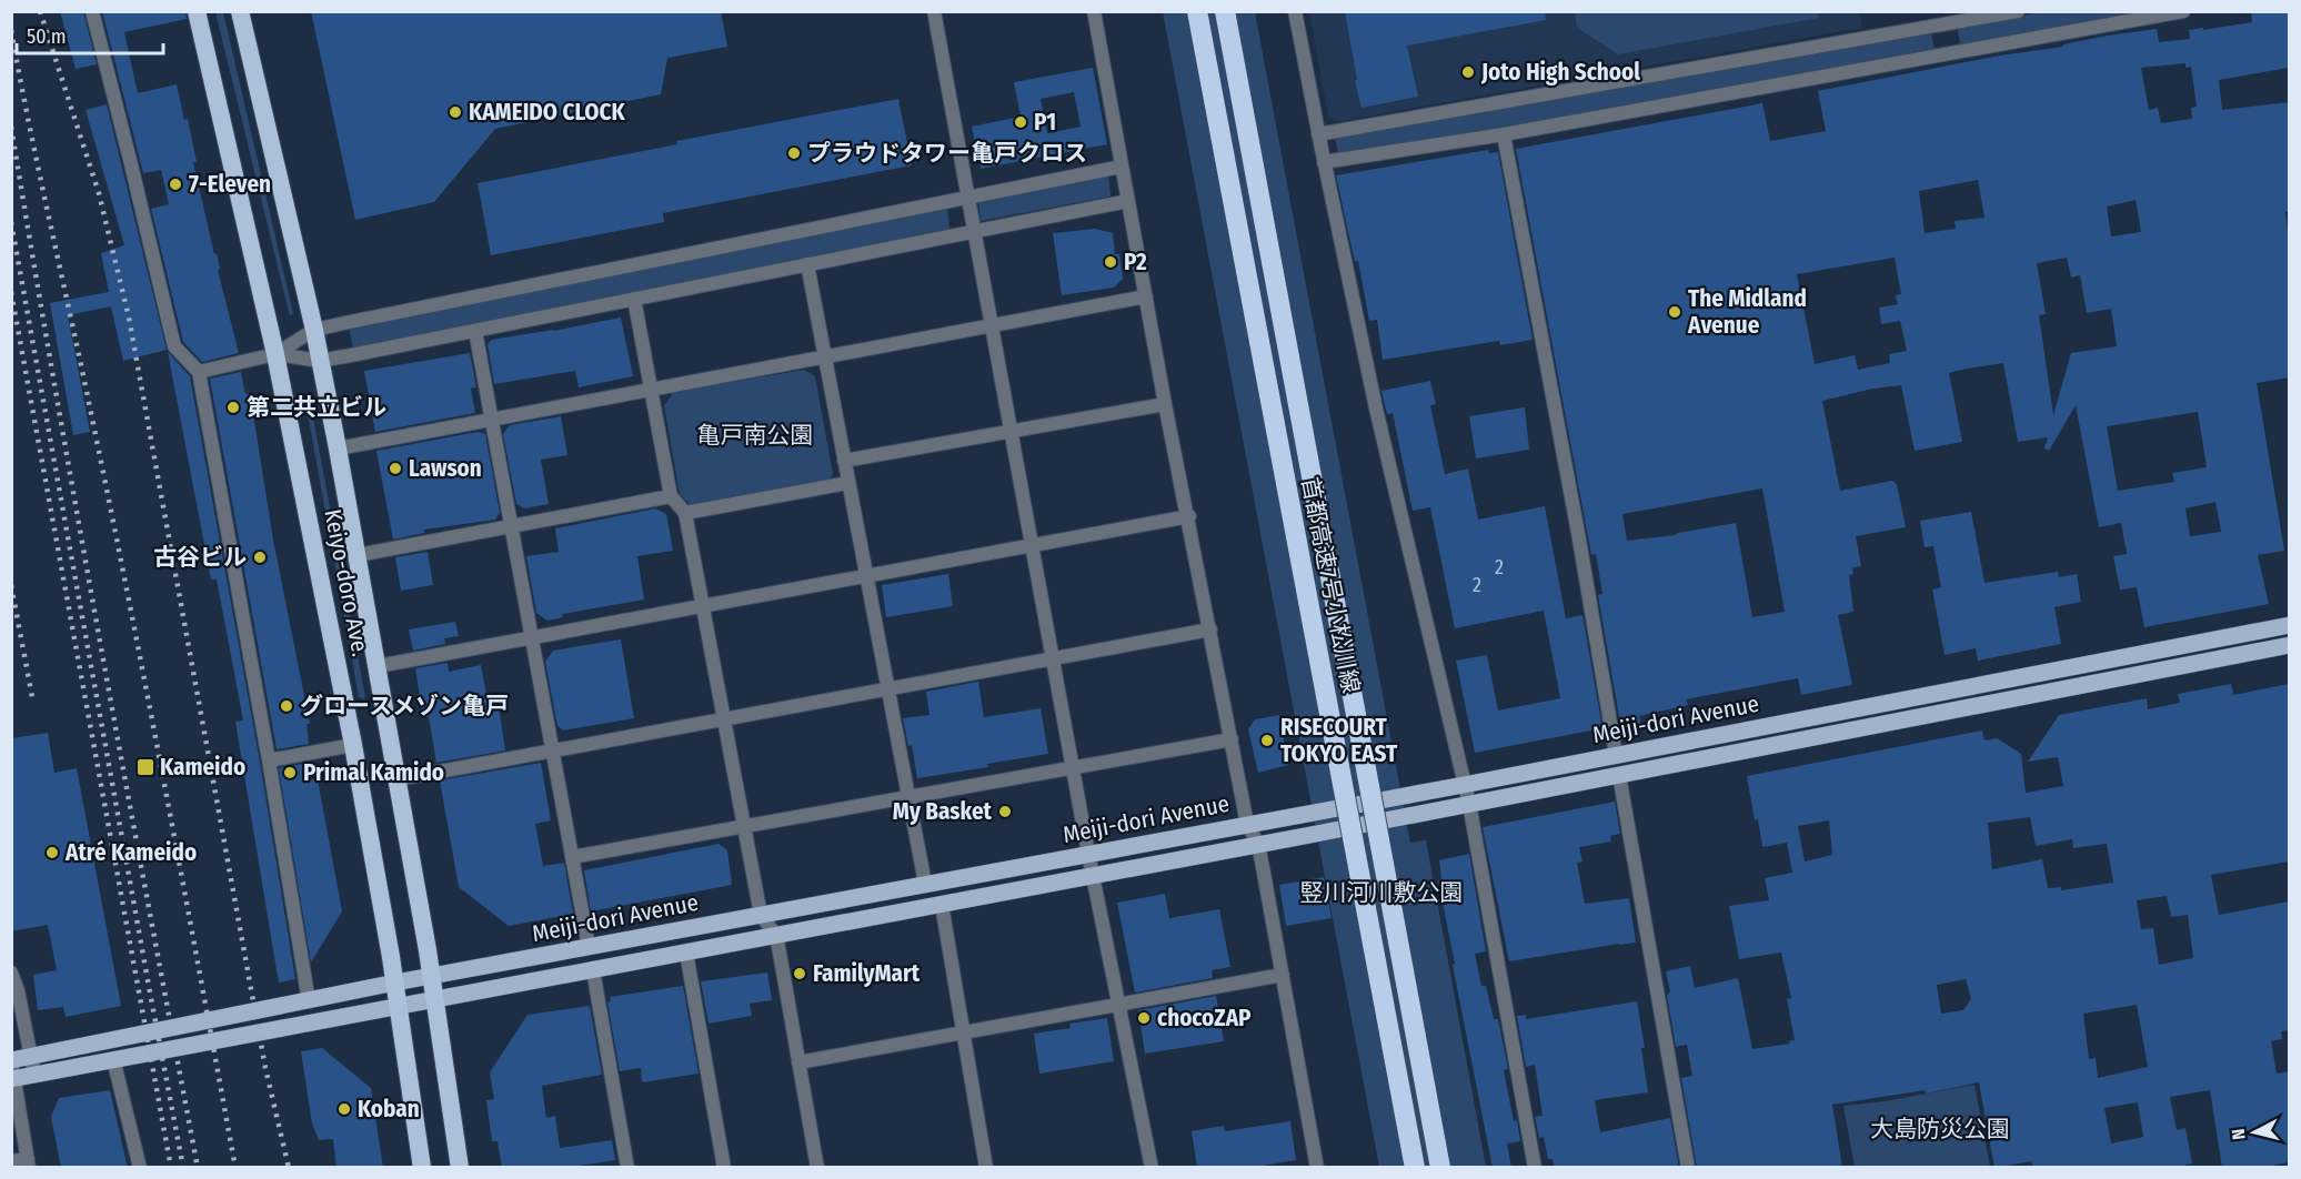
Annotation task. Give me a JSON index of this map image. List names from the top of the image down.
{
  "streets": {
    "highway": ["Keiyo-doro Ave.", "首都高速7号小松川線"],
    "main road": ["Meiji-dori Avenue"]
  },
  "crossings": [
    ["Keiyo-doro Ave.", "Meiji-dori Avenue"]
  ],
  "parks": ["亀戸南公園", "竪川河川敷公園", "大島防災公園"],
  "places": {
    "other": [
      "Joto High School",
      "KAMEIDO CLOCK",
      "P1",
      "プラウドタワー亀戸クロス",
      "7-Eleven",
      "P2",
      "The Midland Avenue",
      "第二共立ビル",
      "Lawson",
      "古谷ビル",
      "グロースメゾン亀戸",
      "RISECOURT TOKYO EAST",
      "Primal Kamido",
      "My Basket",
      "Atré Kameido",
      "FamilyMart",
      "chocoZAP",
      "Koban"
    ],
    "transit": ["Kameido"]
  },
  "house_numbers": ["2", "2"],
  "scale_bar": "50 m",
  "north": "left"
}
